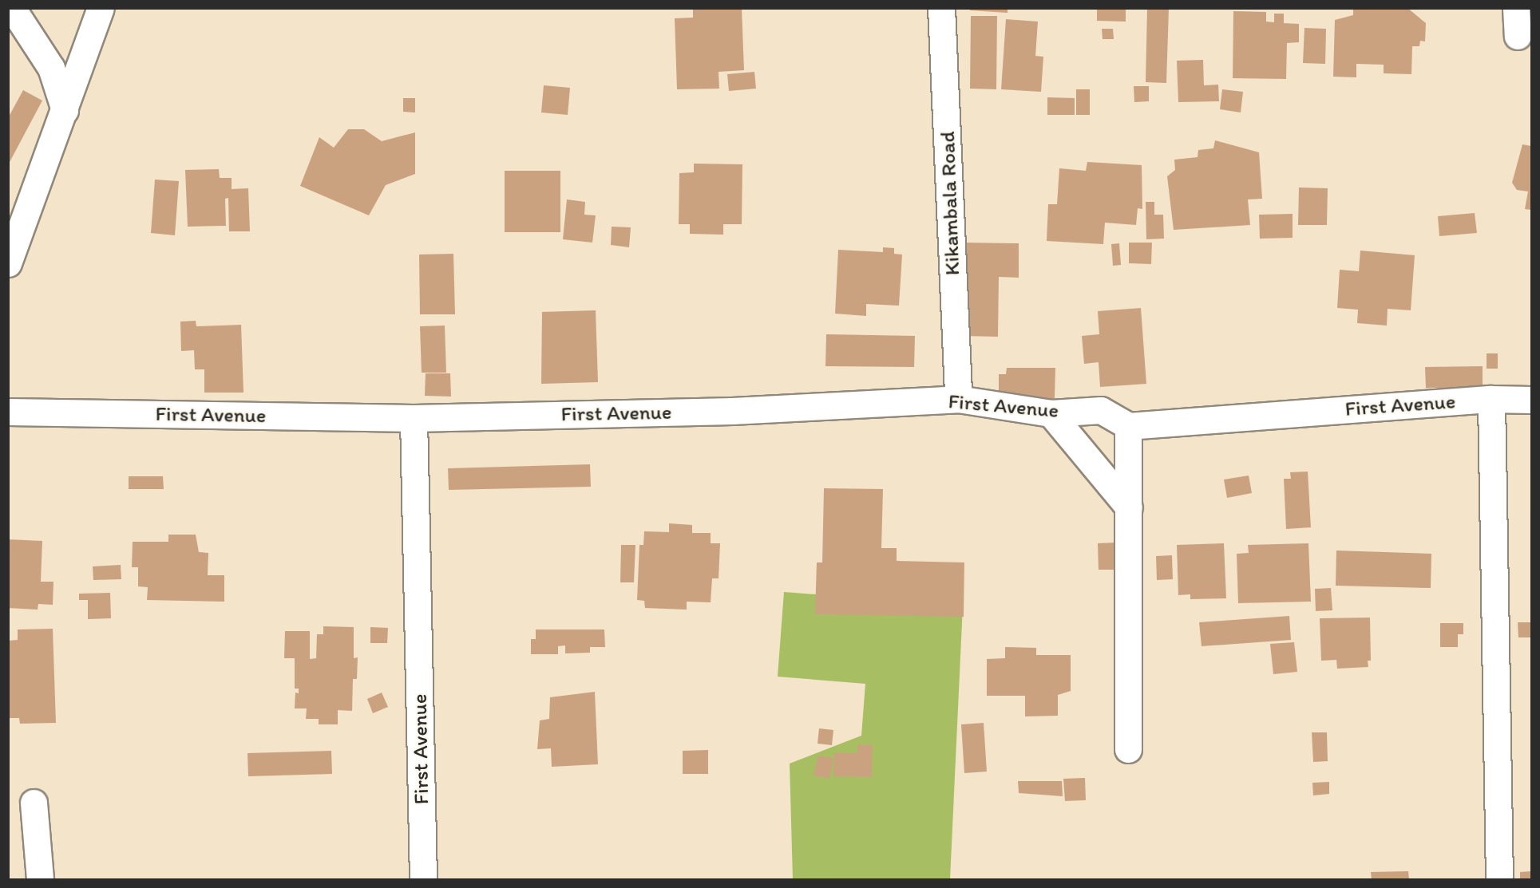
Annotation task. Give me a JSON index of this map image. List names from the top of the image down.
{
  "streets": {
    "street": ["Kikambala Road", "First Avenue"]
  },
  "crossings": [
    ["Kikambala Road", "First Avenue"]
  ]
}
